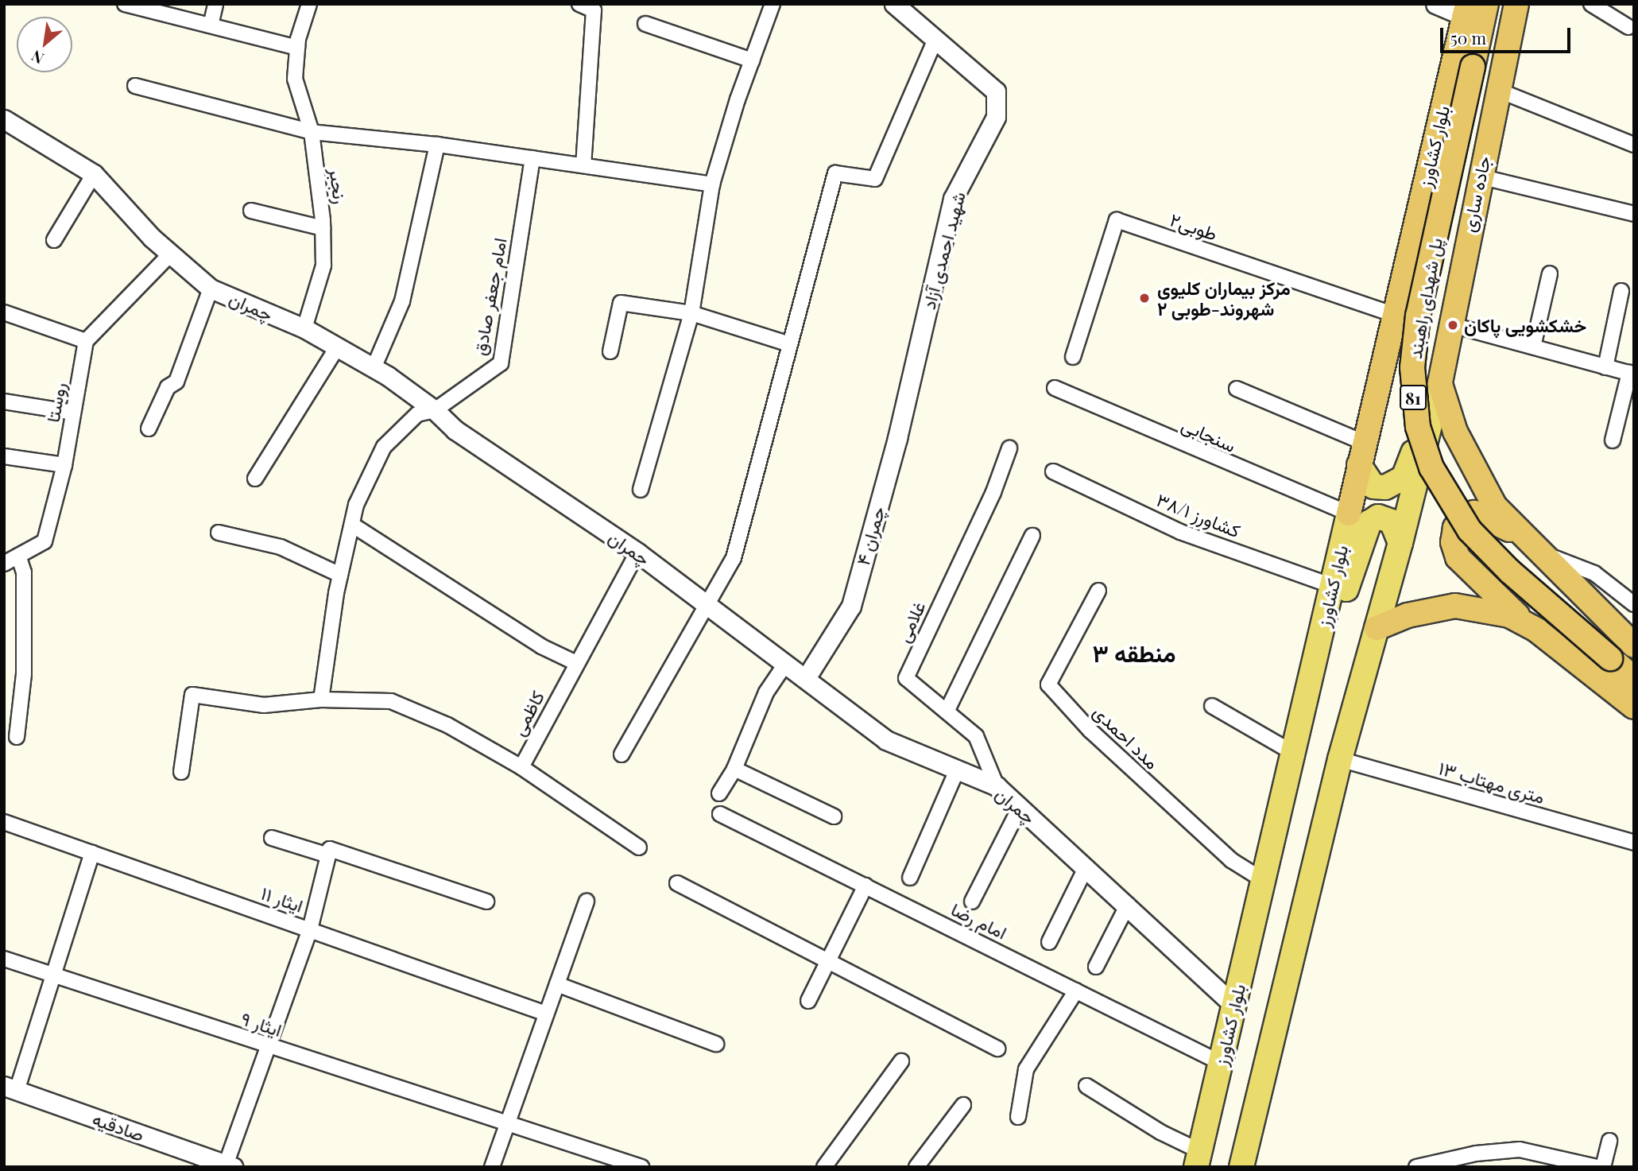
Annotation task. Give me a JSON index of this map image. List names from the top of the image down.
{
  "streets": {
    "highway": [
      "بلوار کشاورز",
      "جاده ساری",
      "پل شهدای راهبند",
      "81"
    ],
    "street": [
      "رنجبر",
      "طوبی۲",
      "شهید احمدی آزاد",
      "امام جعفر صادق",
      "چمران",
      "روستا",
      "سنجابی",
      "کشاورز ۳۸/۱",
      "چمران ۴",
      "غلامی",
      "کاظمی",
      "مدد احمدی",
      "۱۳ متری مهتاب",
      "ایثار ۱۱",
      "امام رضا",
      "ایثار ۹",
      "صادقیه"
    ]
  },
  "crossings": [
    ["بلوار کشاورز", "طوبی۲"],
    ["بلوار کشاورز", "چمران"],
    ["بلوار کشاورز", "سنجابی"],
    ["بلوار کشاورز", "کشاورز ۳۸/۱"],
    ["بلوار کشاورز", "مدد احمدی"],
    ["بلوار کشاورز", "امام رضا"],
    ["رنجبر", "چمران"],
    ["جاده ساری", "81"],
    ["شهید احمدی آزاد", "چمران ۴"],
    ["امام جعفر صادق", "چمران"],
    ["چمران", "چمران ۴"],
    ["چمران", "غلامی"],
    ["چمران", "کاظمی"]
  ],
  "districts": ["منطقه ۳"],
  "places": ["مرکز بیماران کلیوی شهروند-طوبی ۲", "خشکشویی پاکان"],
  "scale_bar": "50 m",
  "north": "bottom left"
}
